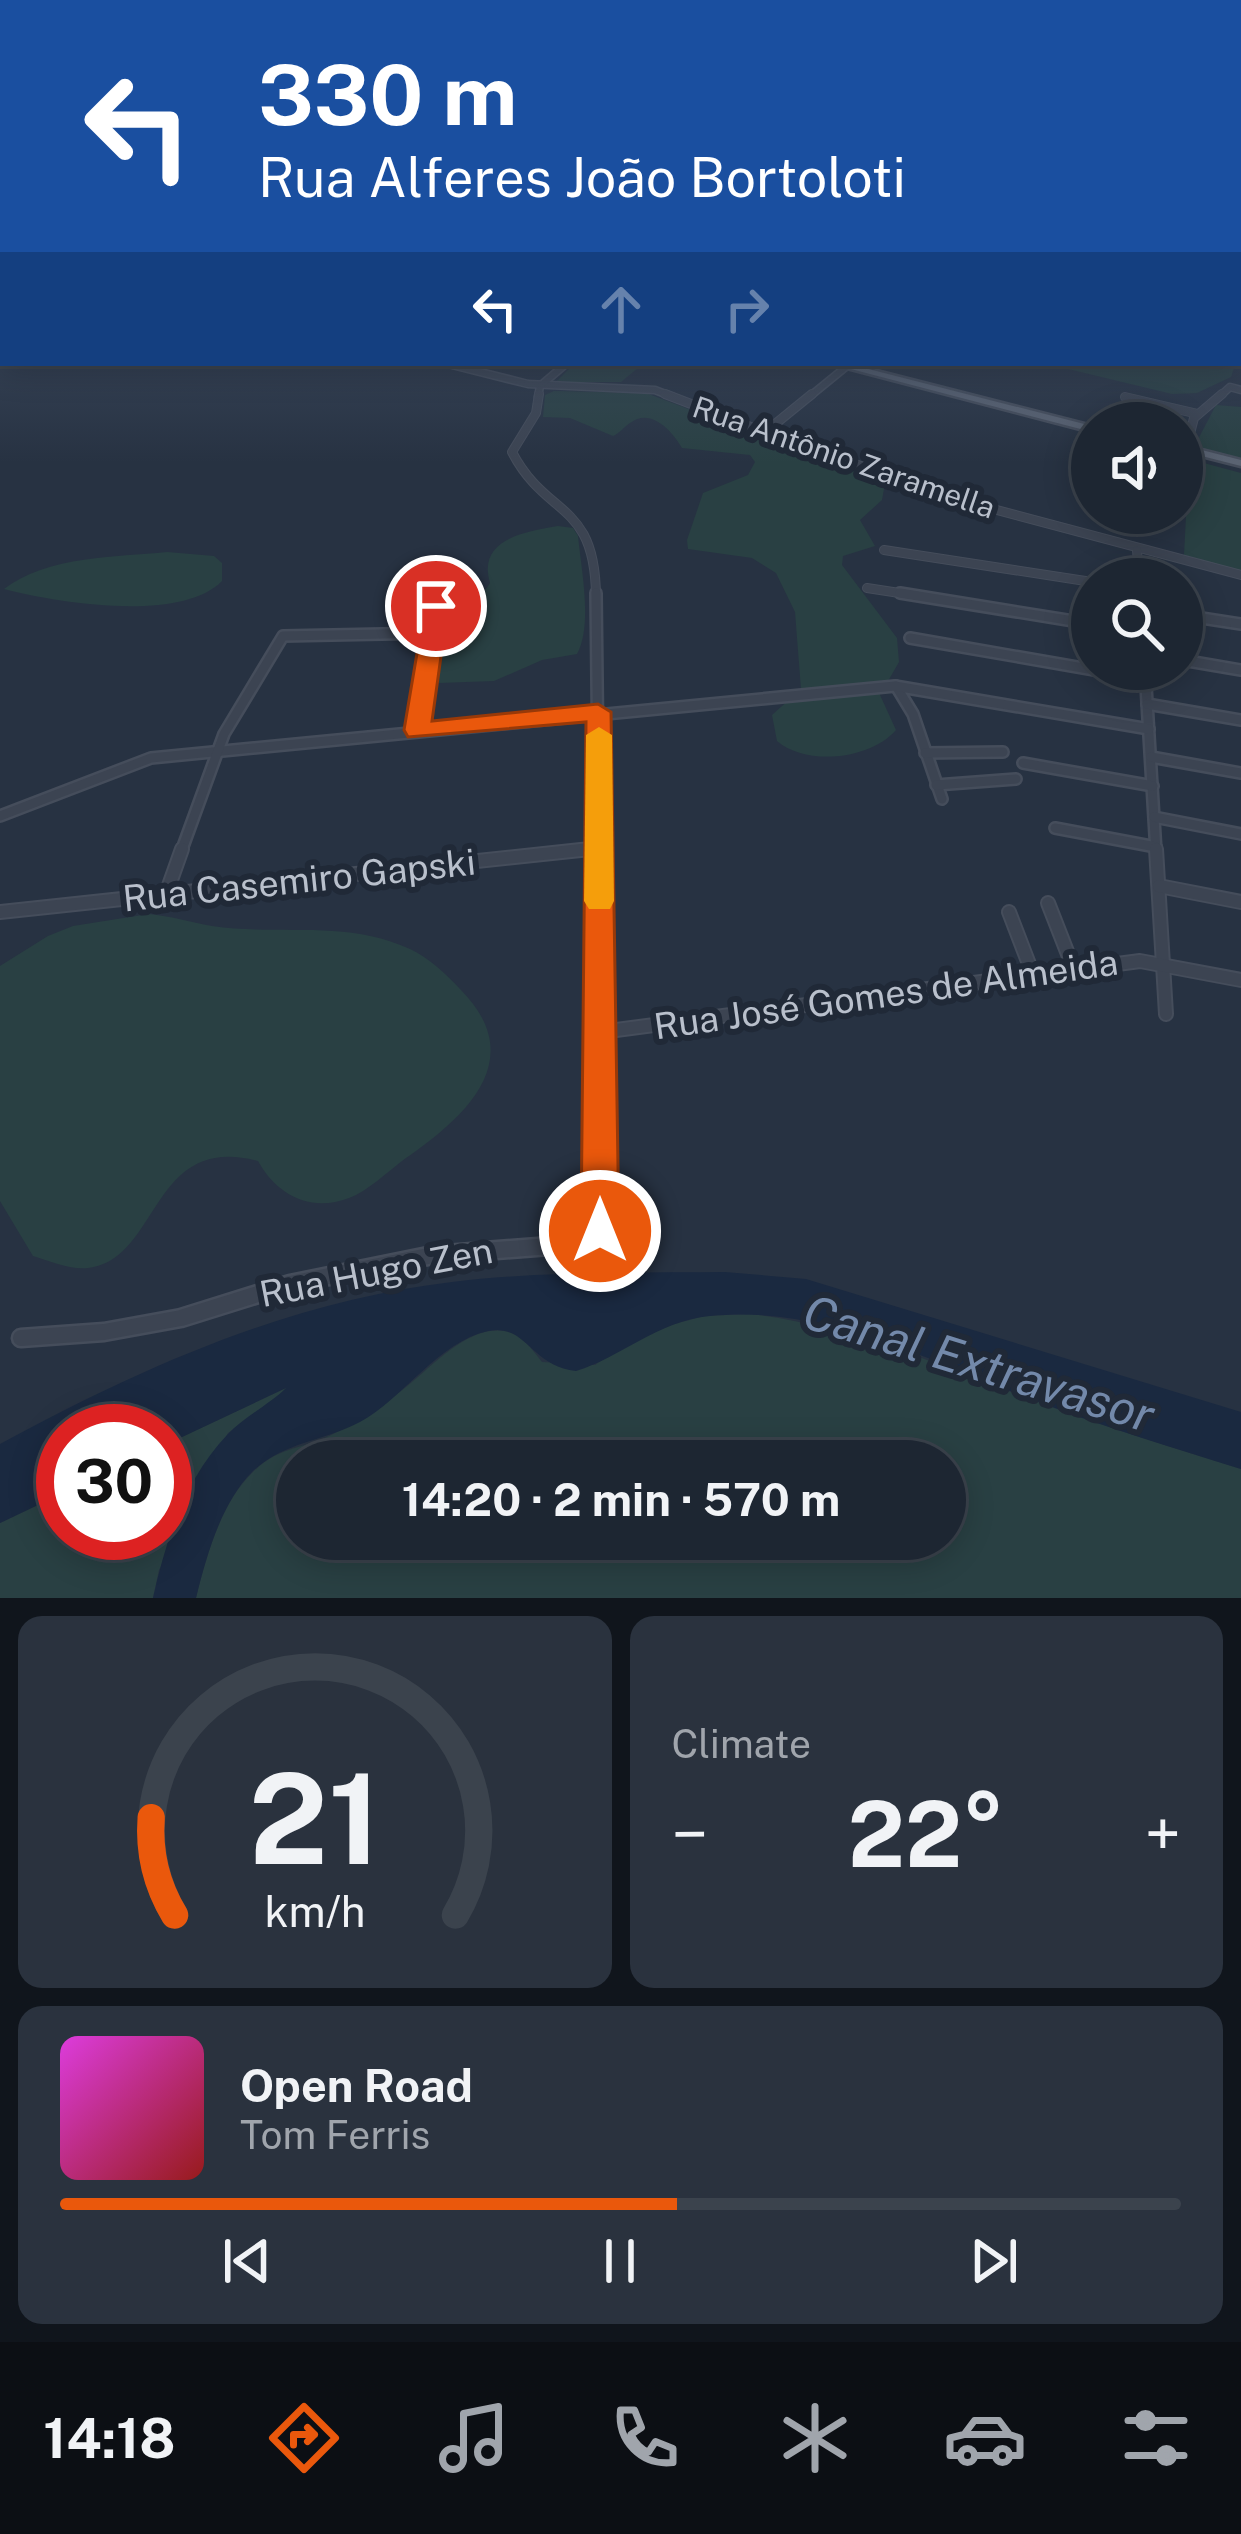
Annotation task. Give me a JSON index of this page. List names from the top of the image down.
{
  "streets": {
    "street": [
      "Rua Antônio Zaramella",
      "Rua Casemiro Gapski",
      "Rua José Gomes de Almeida",
      "Rua Hugo Zen"
    ]
  },
  "crossings": [
    ["Rua Antônio Zaramella", "Rua Hugo Zen"],
    ["Rua Casemiro Gapski", "Rua Hugo Zen"],
    ["Rua José Gomes de Almeida", "Rua Hugo Zen"]
  ],
  "water": ["Canal Extravasor"],
  "page": {
    "turn": ["330 m", "Rua Alferes João Bortoloti"],
    "limit": "30",
    "trip": "14:20 · 2 min · 570 m",
    "tile": "Climate",
    "heat": ["−", "22°", "+"],
    "song": ["Open Road", "Tom Ferris"],
    "tabs": "14:18",
    "gauge": ["21", "km/h"]
  }
}
